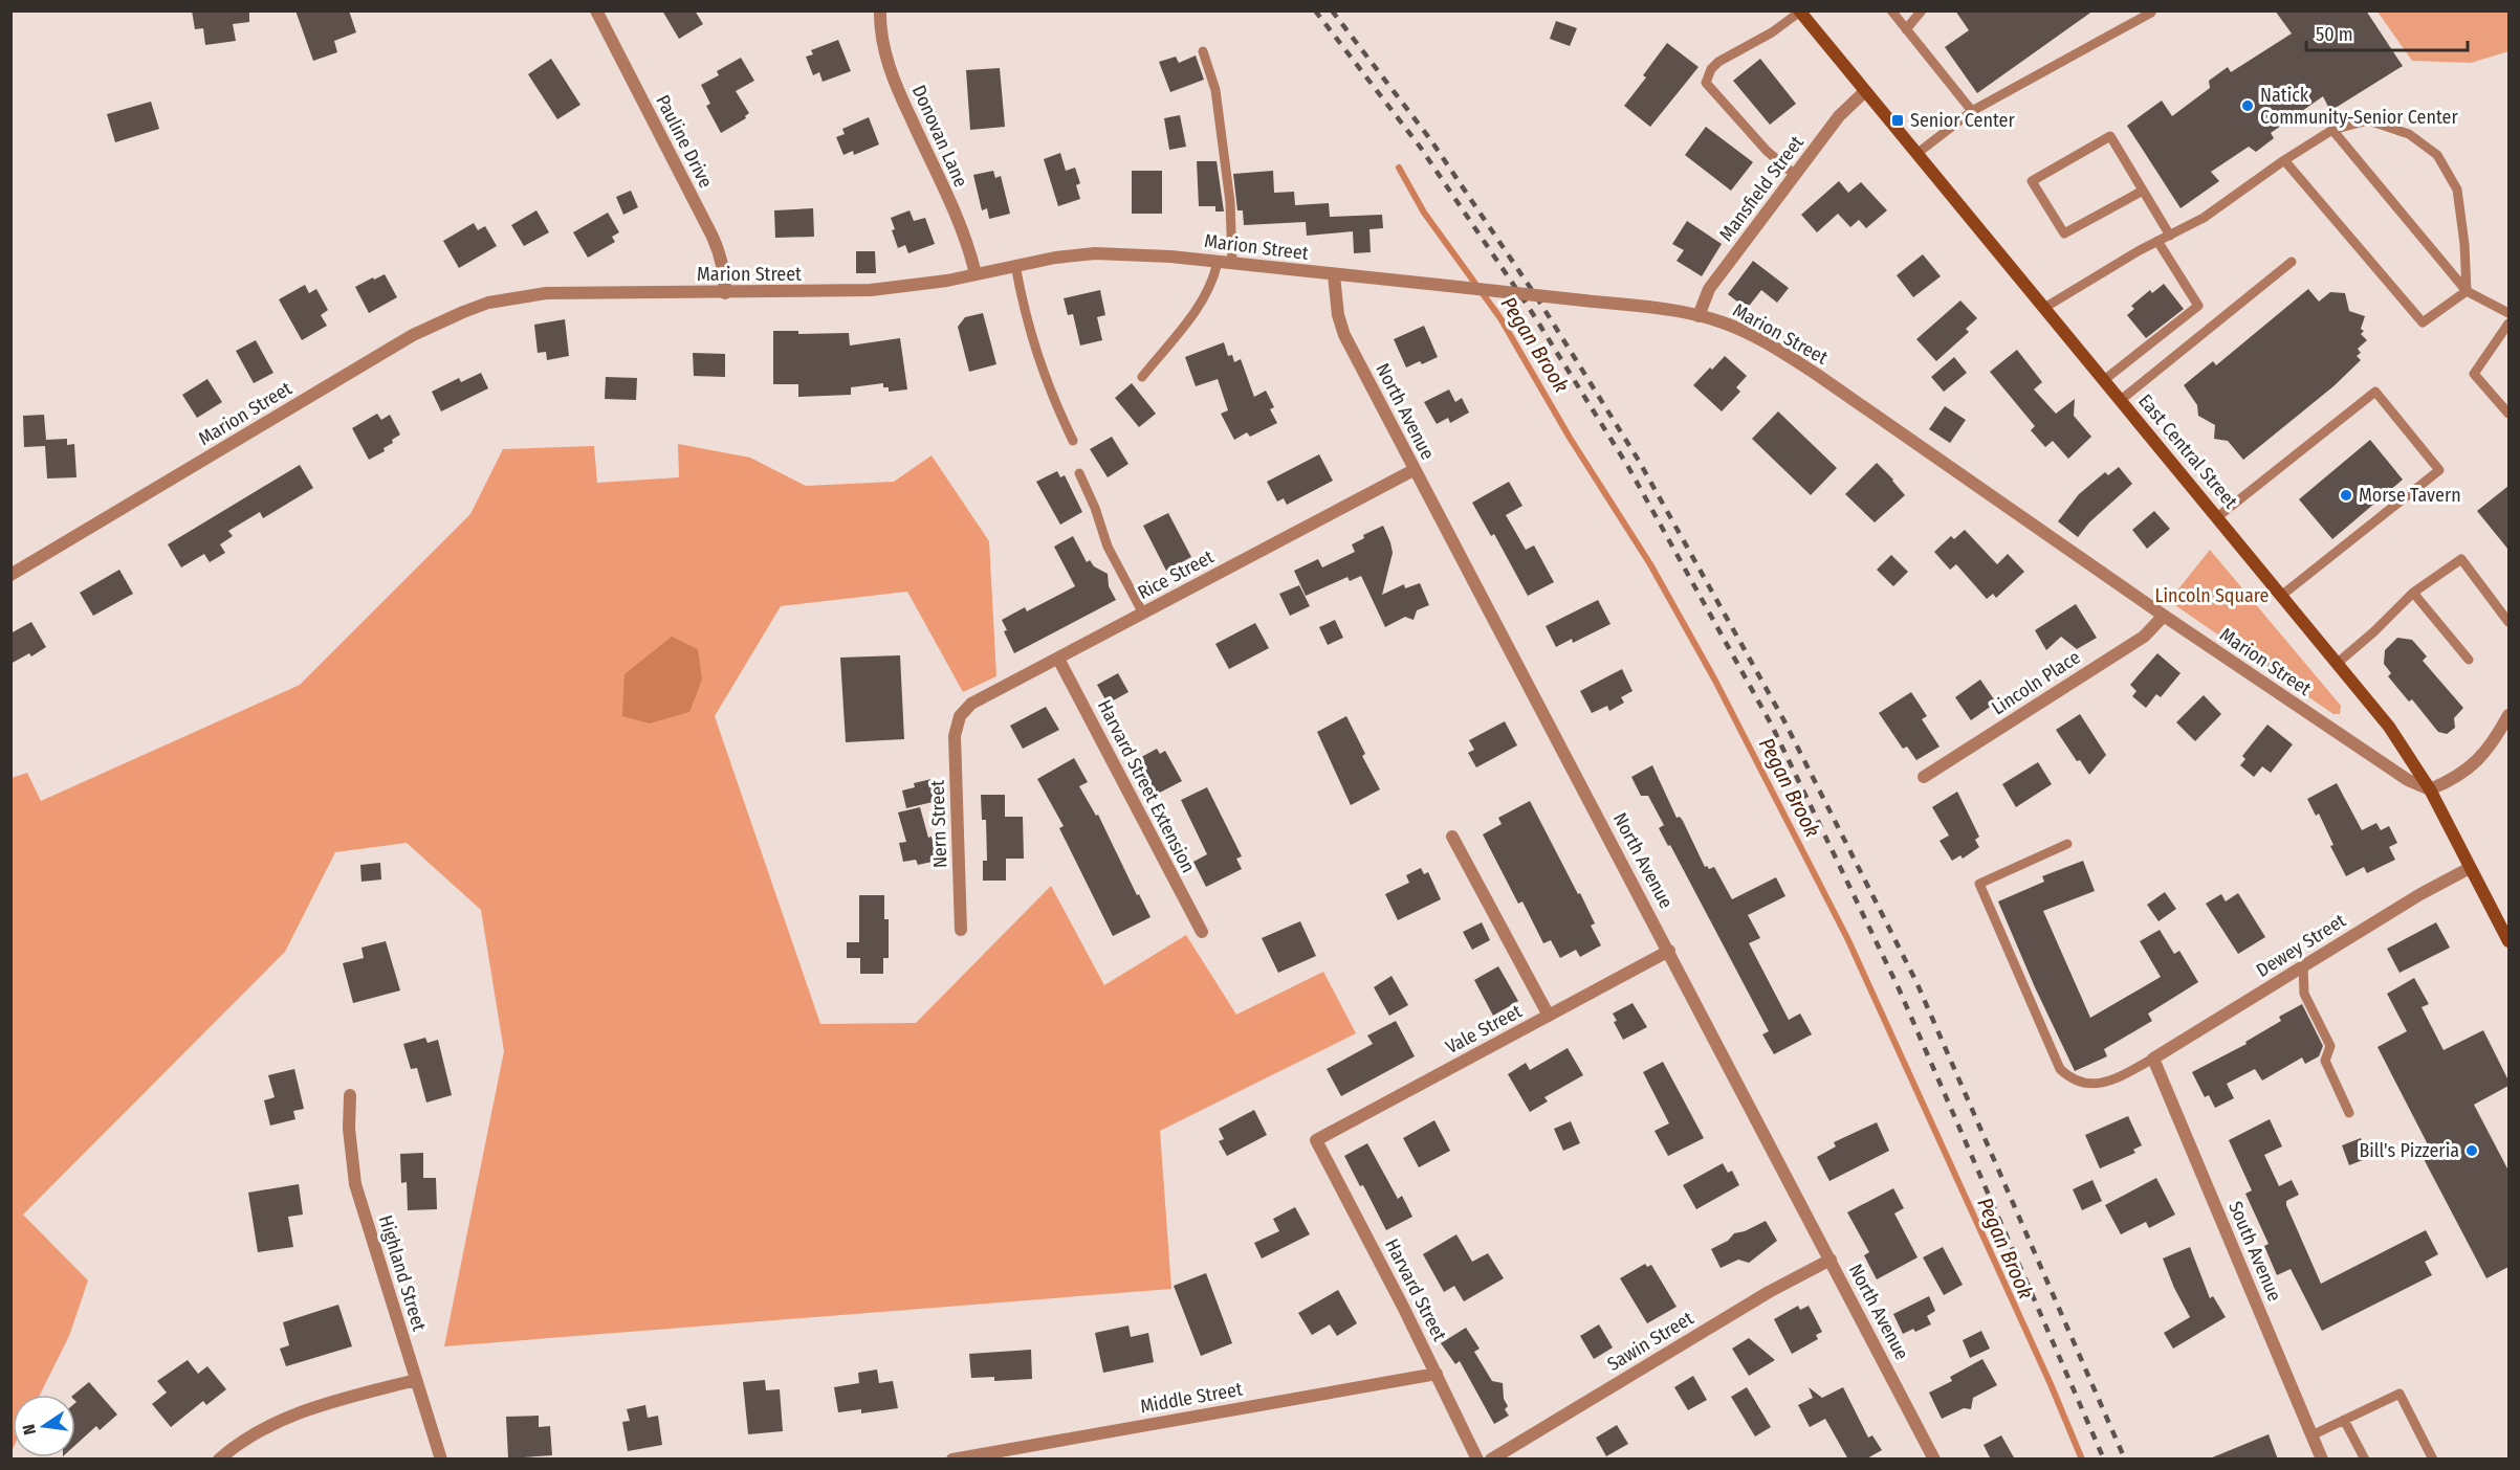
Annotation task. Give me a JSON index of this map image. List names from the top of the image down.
{
  "streets": {
    "main road": ["East Central Street"],
    "street": [
      "Donovan Lane",
      "Pauline Drive",
      "Mansfield Street",
      "Marion Street",
      "North Avenue",
      "Rice Street",
      "Lincoln Place",
      "Harvard Street Extension",
      "Nern Street",
      "Dewey Street",
      "Vale Street",
      "South Avenue",
      "Highland Street",
      "Harvard Street",
      "Sawin Street",
      "Middle Street"
    ]
  },
  "crossings": [
    ["Donovan Lane", "Marion Street"],
    ["Pauline Drive", "Marion Street"],
    ["Mansfield Street", "Marion Street"],
    ["Mansfield Street", "East Central Street"],
    ["Marion Street", "North Avenue"],
    ["Marion Street", "East Central Street"],
    ["Marion Street", "Lincoln Place"],
    ["North Avenue", "Rice Street"],
    ["North Avenue", "Vale Street"],
    ["North Avenue", "Sawin Street"],
    ["East Central Street", "Dewey Street"],
    ["Rice Street", "Harvard Street Extension"],
    ["Rice Street", "Nern Street"],
    ["Dewey Street", "South Avenue"],
    ["Vale Street", "Harvard Street"],
    ["Harvard Street", "Middle Street"]
  ],
  "water": ["Pegan Brook"],
  "parks": ["Lincoln Square"],
  "places": {
    "other": ["Natick Community-Senior Center", "Morse Tavern", "Bill's Pizzeria"],
    "transit": ["Senior Center"]
  },
  "scale_bar": "50 m",
  "north": "left"
}
